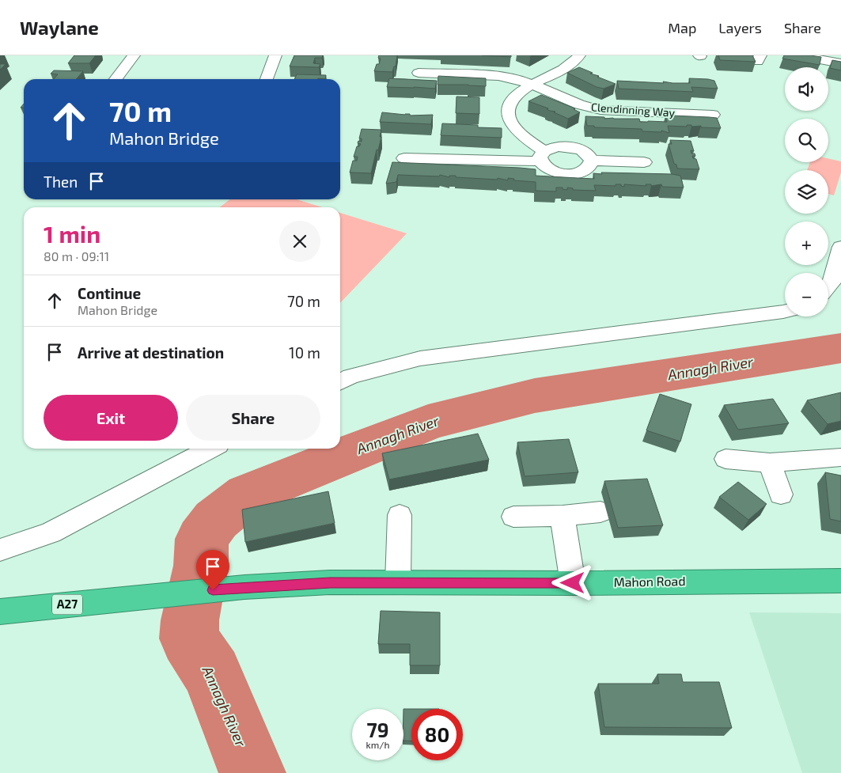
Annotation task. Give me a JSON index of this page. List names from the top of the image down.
{
  "streets": {
    "highway": ["Mahon Road", "A27"],
    "street": ["Clendinning Way"]
  },
  "water": ["Annagh River"],
  "page": {
    "header": "Waylane",
    "nav": ["Map", "Layers", "Share"],
    "map_buttons": ["+", "−"],
    "turn": ["70 m", "Mahon Bridge"],
    "then": "Then",
    "heading": ["1 min", "80 m · 09:11"],
    "list": [
      {
        "name": "Continue",
        "note": "Mahon Bridge",
        "value": "70 m"
      },
      {
        "name": "Arrive at destination",
        "value": "10 m"
      }
    ],
    "buttons": ["Exit", "Share"],
    "speed": "79 km/h",
    "limit": "80"
  }
}
